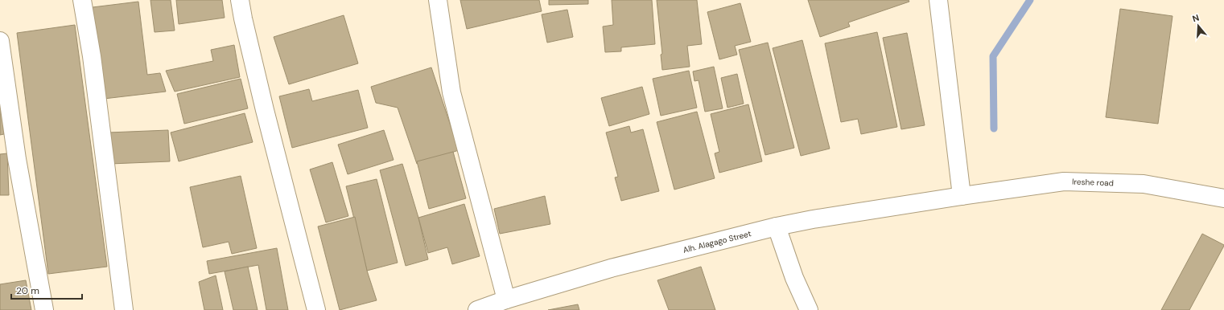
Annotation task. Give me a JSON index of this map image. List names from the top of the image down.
{
  "streets": {
    "street": ["Ireshe road", "Alh. Alagago Street"]
  },
  "crossings": [
    ["Ireshe road", "Alh. Alagago Street"]
  ],
  "scale_bar": "20 m",
  "north": "top"
}
